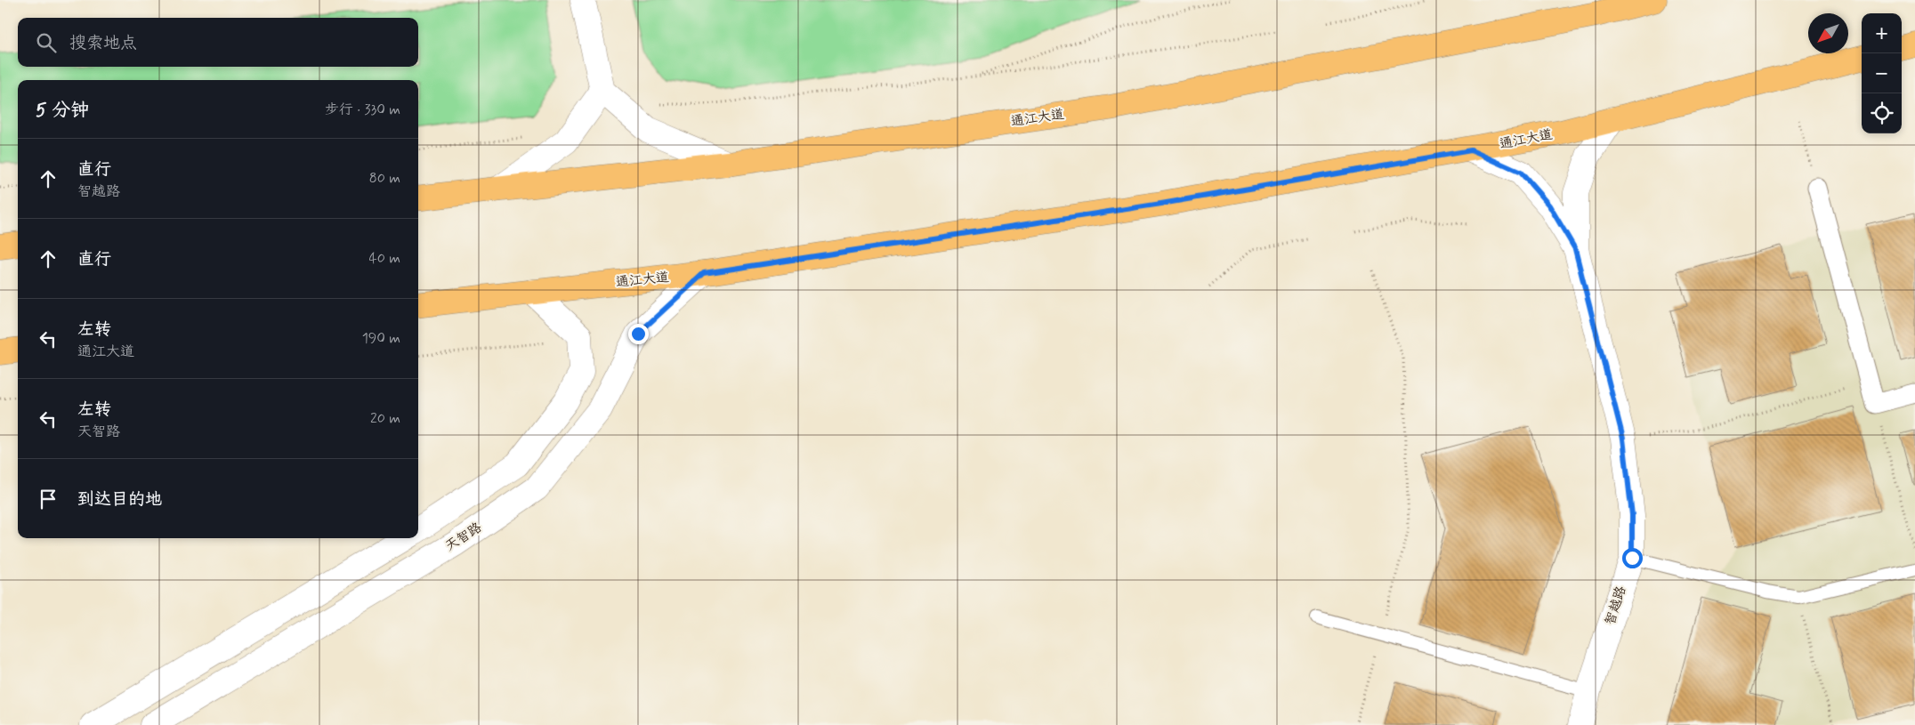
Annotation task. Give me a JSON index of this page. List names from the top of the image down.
{
  "streets": {
    "main road": ["通江大道"],
    "street": ["天智路", "智越路"]
  },
  "crossings": [
    ["通江大道", "天智路"]
  ],
  "north": "bottom left",
  "page": {
    "map_buttons": ["+", "−"],
    "search": "搜索地点",
    "heading": ["5 分钟", "步行 · 330 m"],
    "list": [
      ["直行", "智越路", "80 m"],
      ["直行", "40 m"],
      ["左转", "通江大道", "190 m"],
      ["左转", "天智路", "20 m"],
      "到达目的地"
    ]
  }
}
